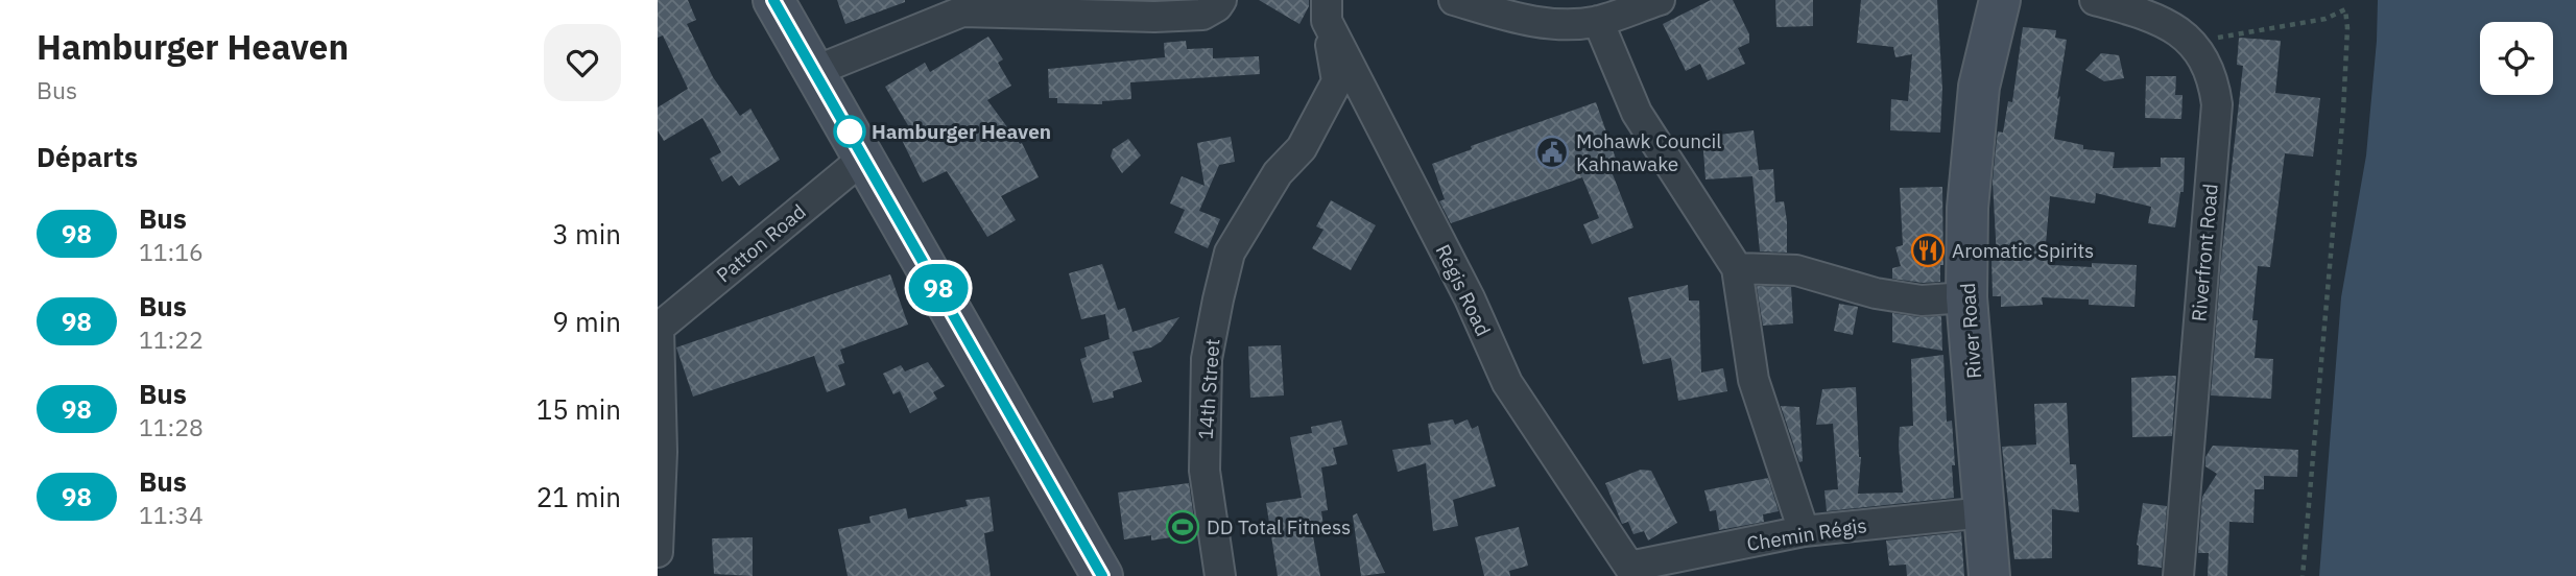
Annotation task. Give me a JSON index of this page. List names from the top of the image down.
{
  "streets": {
    "street": [
      "Patton Road",
      "Riverfront Road",
      "Régis Road",
      "River Road",
      "14th Street",
      "Chemin Régis"
    ]
  },
  "crossings": [
    ["Régis Road", "14th Street"],
    ["Régis Road", "Chemin Régis"],
    ["River Road", "Chemin Régis"]
  ],
  "places": {
    "other": ["Hamburger Heaven"],
    "public building": ["Mohawk Council Kahnawake"],
    "restaurant": ["Aromatic Spirits"],
    "sports": ["DD Total Fitness"]
  },
  "lines": ["bus line 98"],
  "page": {
    "heading": [
      ["Hamburger Heaven", "Bus"],
      "Départs"
    ],
    "on_map": "98",
    "list": [
      {
        "mark": "98",
        "name": "Bus",
        "note": "11:16",
        "value": "3 min"
      },
      {
        "mark": "98",
        "name": "Bus",
        "note": "11:22",
        "value": "9 min"
      },
      {
        "mark": "98",
        "name": "Bus",
        "note": "11:28",
        "value": "15 min"
      },
      {
        "mark": "98",
        "name": "Bus",
        "note": "11:34",
        "value": "21 min"
      }
    ]
  }
}
